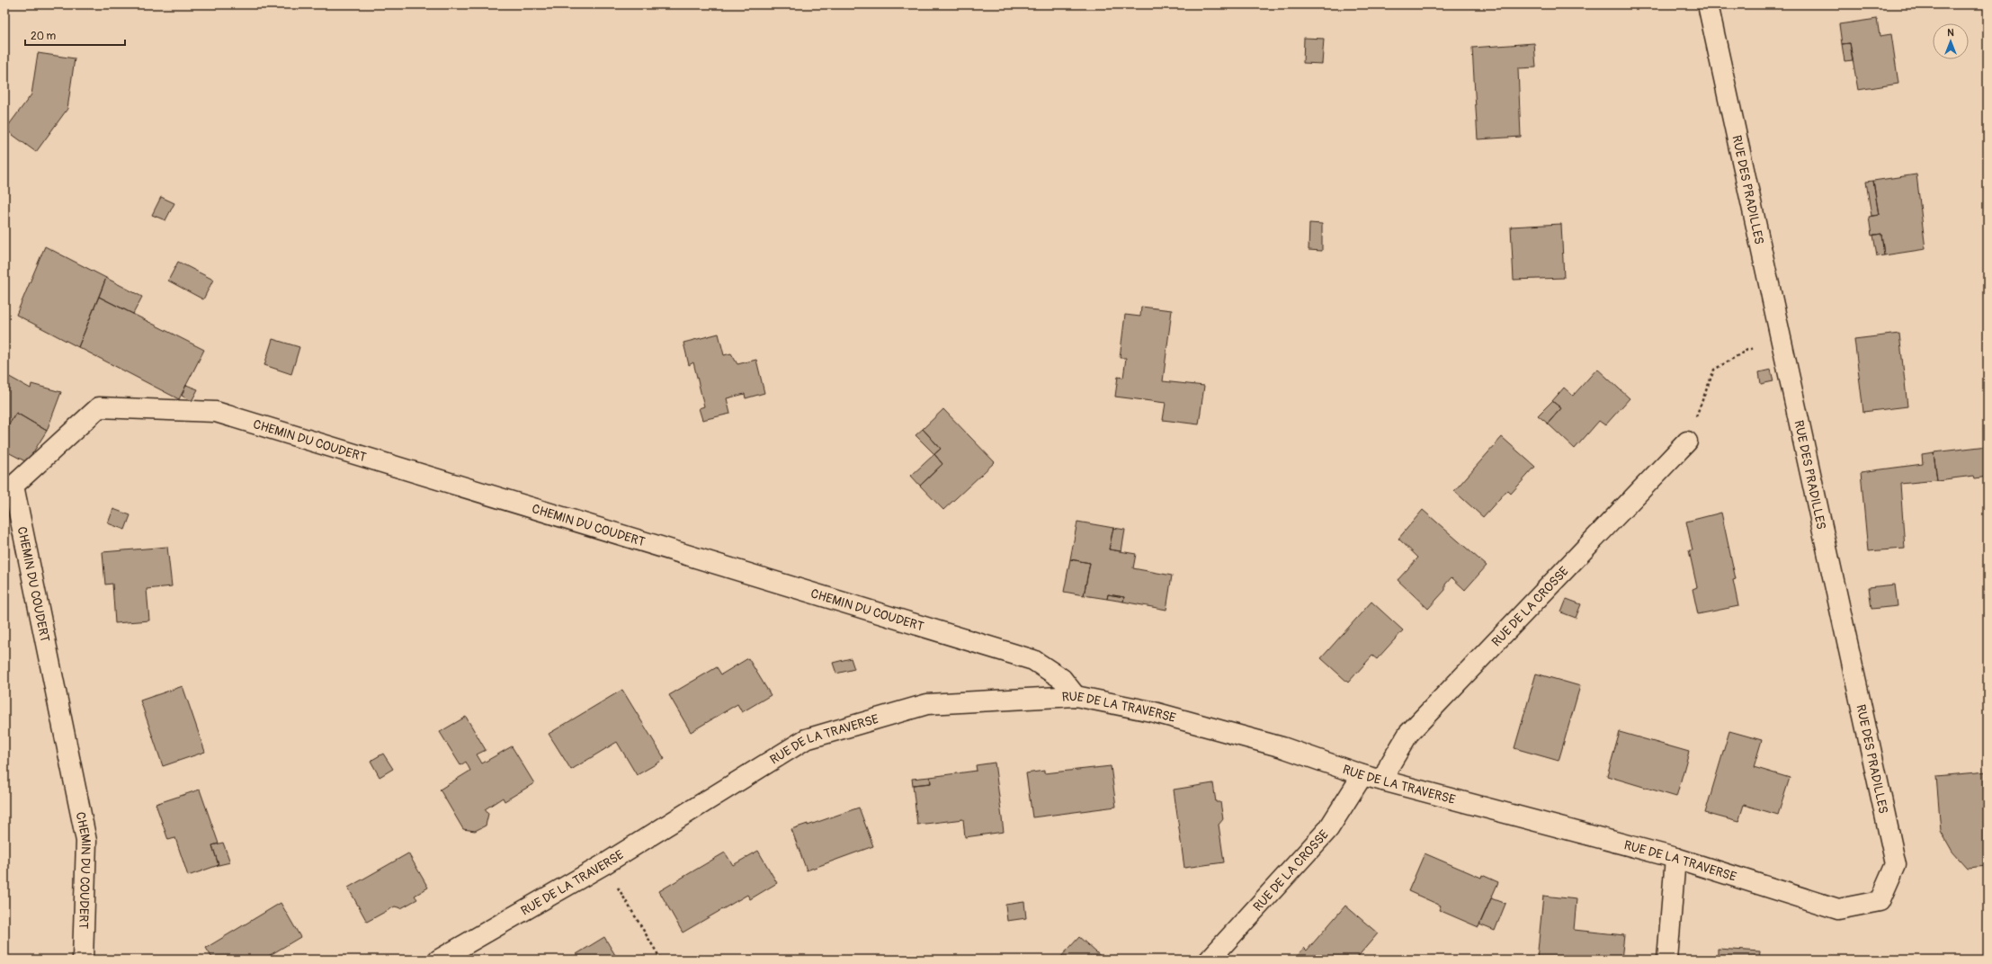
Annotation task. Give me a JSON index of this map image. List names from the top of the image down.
{
  "streets": {
    "street": [
      "RUE DES PRADILLES",
      "CHEMIN DU COUDERT",
      "RUE DE LA CROSSE",
      "RUE DE LA TRAVERSE"
    ]
  },
  "crossings": [
    ["RUE DES PRADILLES", "RUE DE LA TRAVERSE"],
    ["CHEMIN DU COUDERT", "RUE DE LA TRAVERSE"],
    ["RUE DE LA CROSSE", "RUE DE LA TRAVERSE"]
  ],
  "scale_bar": "20 m",
  "north": "top"
}
